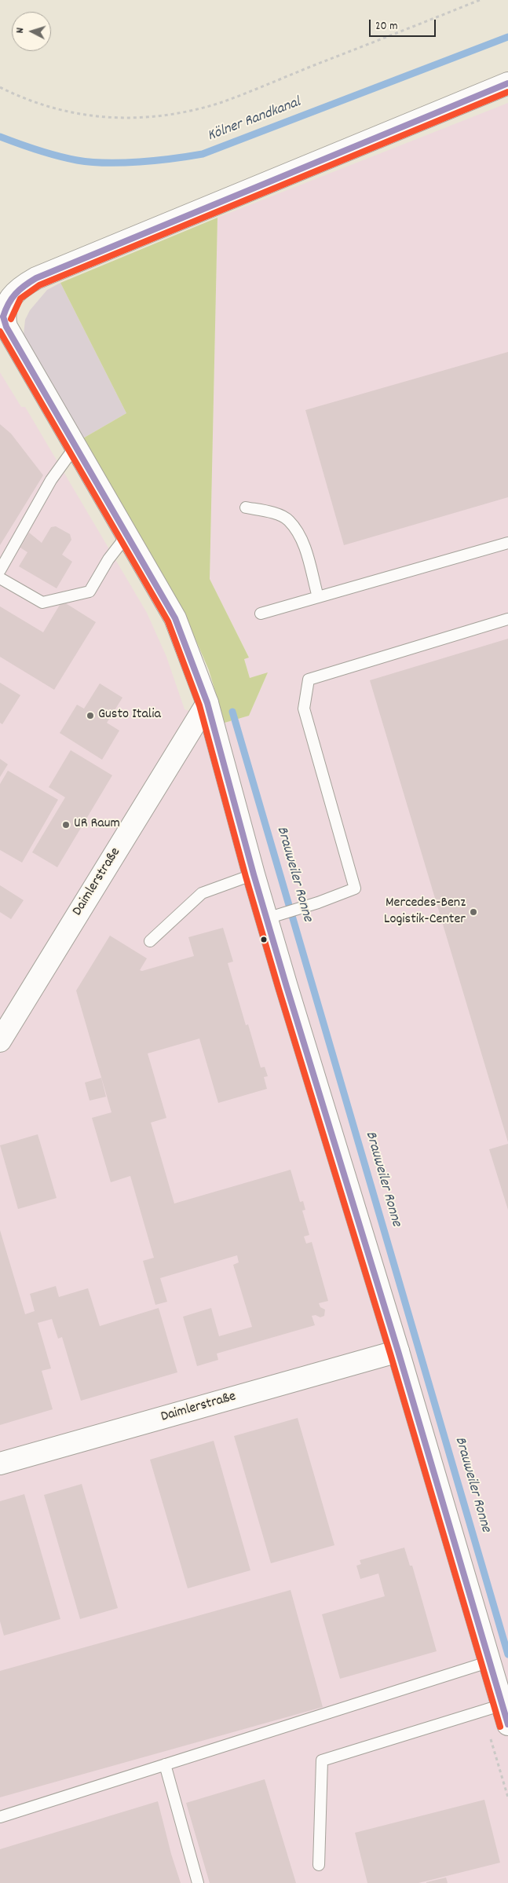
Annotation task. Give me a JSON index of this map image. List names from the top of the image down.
{
  "streets": {
    "street": ["Daimlerstraße"]
  },
  "water": ["Kölner Randkanal", "Brauweiler Ronne"],
  "places": ["Gusto Italia", "UR Raum", "Mercedes-Benz Logistik-Center"],
  "scale_bar": "20 m",
  "north": "left"
}
